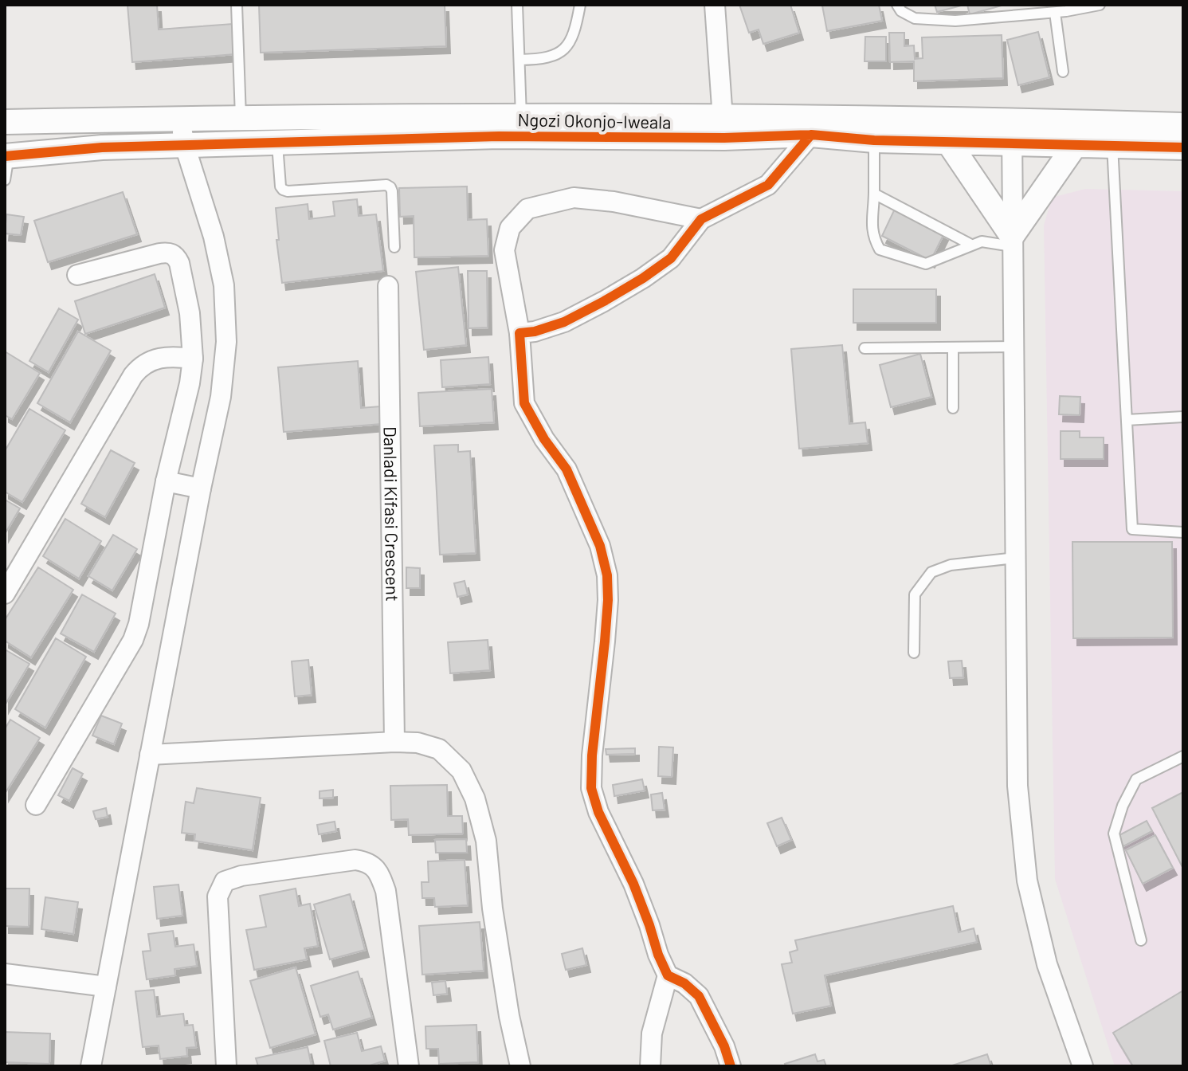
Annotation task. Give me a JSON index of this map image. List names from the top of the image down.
{
  "streets": {
    "street": ["Ngozi Okonjo-Iweala", "Danladi Kifasi Crescent"]
  }
}
